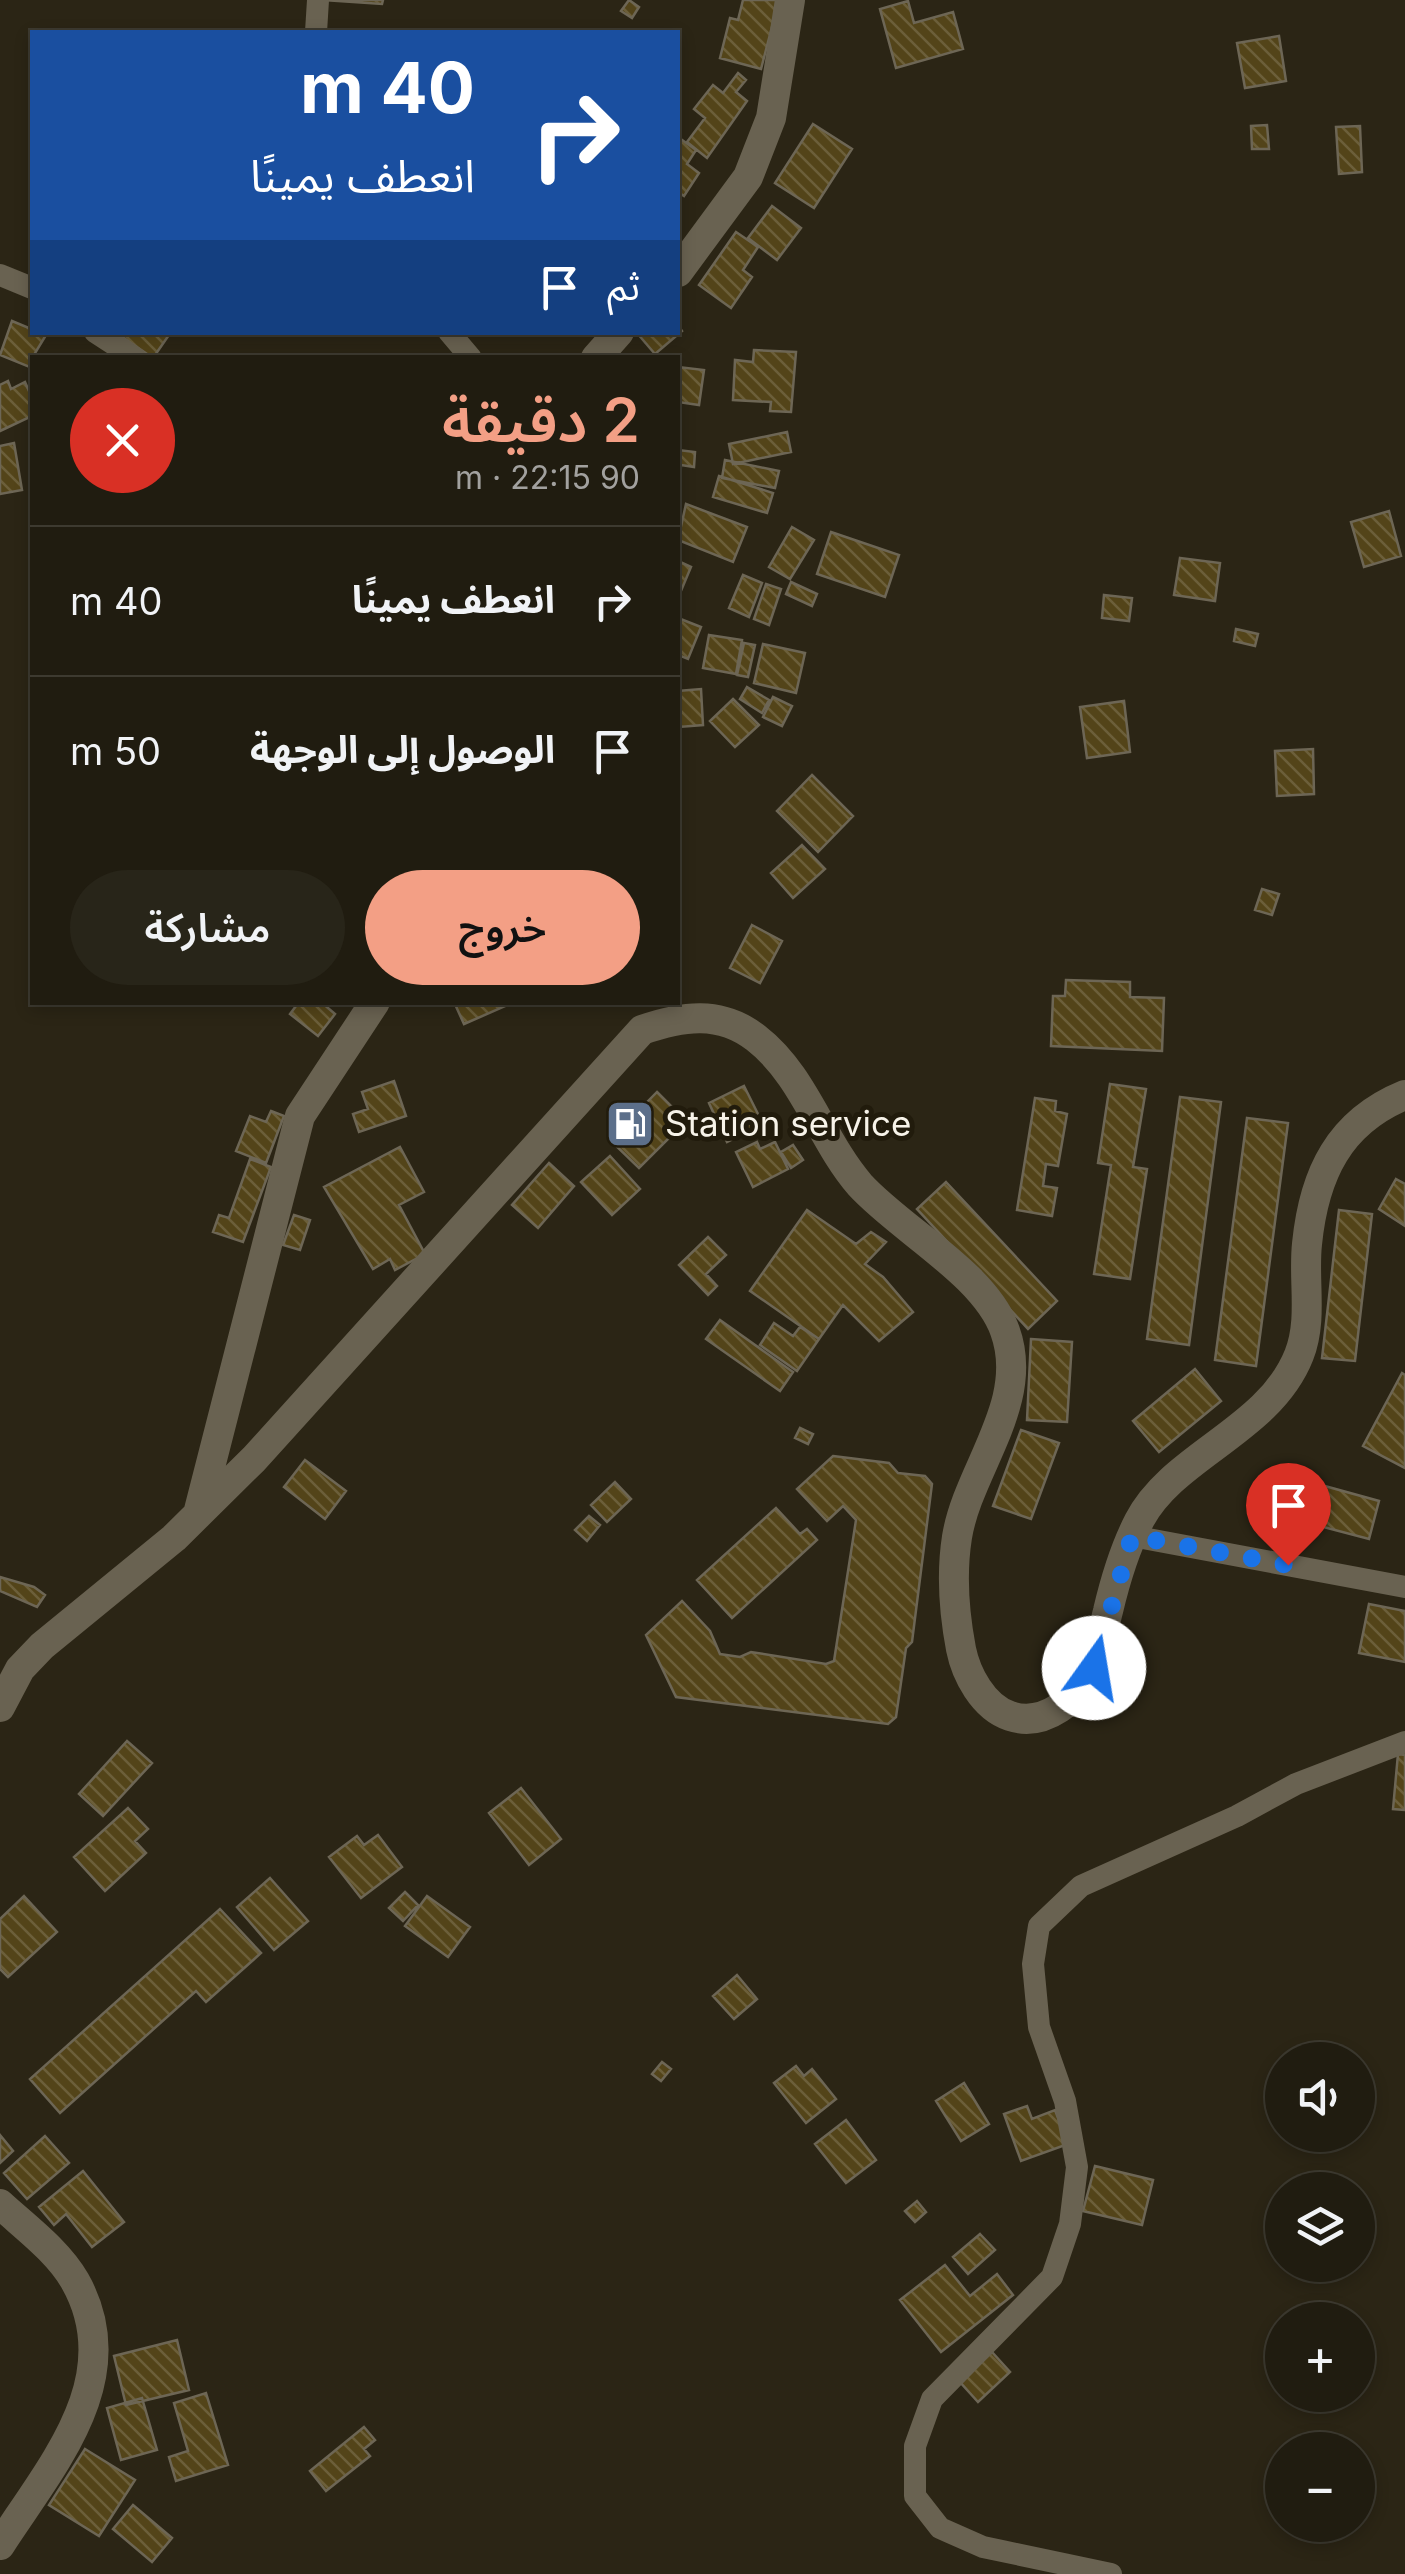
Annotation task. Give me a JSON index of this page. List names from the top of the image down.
{
  "places": {
    "fuel station": ["Station service"]
  },
  "page": {
    "turn": ["40 m", "انعطف يمينًا"],
    "then": "ثم",
    "heading": ["2 دقيقة", "90 m · 22:15"],
    "list": [
      {
        "name": "انعطف يمينًا",
        "value": "40 m"
      },
      {
        "name": "الوصول إلى الوجهة",
        "value": "50 m"
      }
    ],
    "buttons": ["خروج", "مشاركة"],
    "map_buttons": ["+", "−"]
  }
}
